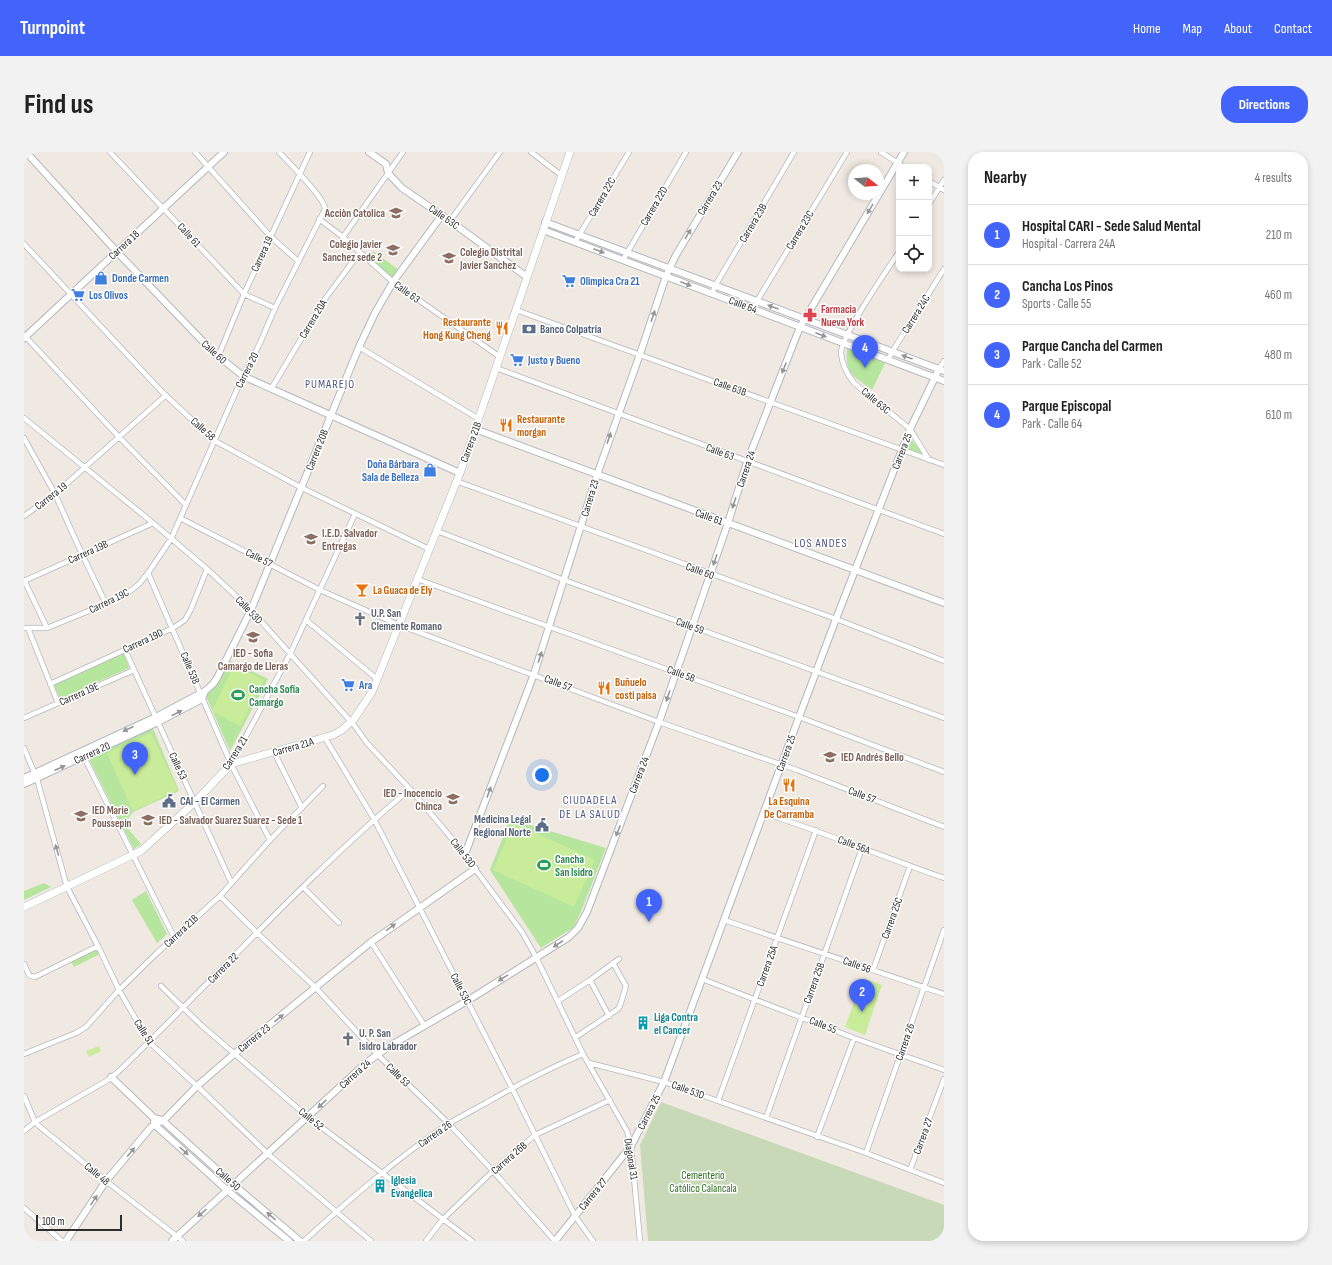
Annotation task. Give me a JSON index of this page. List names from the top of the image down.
{
  "streets": {
    "main road": ["Carrera 21B", "Carrera 21A", "Carrera 21"],
    "street": [
      "Carrera 22C",
      "Carrera 23",
      "Carrera 22D",
      "Calle 63C",
      "Carrera 23B",
      "Carrera 23C",
      "Calle 61",
      "Carrera 18",
      "Carrera 19",
      "Calle 63",
      "Calle 64",
      "Carrera 24C",
      "Carrera 20A",
      "Calle 60",
      "Carrera 20",
      "Calle 63B",
      "Calle 58",
      "Carrera 20B",
      "Carrera 25",
      "Carrera 24",
      "Carrera 19B",
      "Calle 57",
      "Carrera 19C",
      "Calle 53D",
      "Calle 59",
      "Carrera 19D",
      "Calle 53B",
      "Carrera 19E",
      "Calle 53",
      "Calle 56A",
      "Carrera 25C",
      "Calle 56",
      "Carrera 25A",
      "Carrera 22",
      "Carrera 25B",
      "Calle 53C",
      "Calle 55",
      "Calle 51",
      "Carrera 26",
      "Calle 52",
      "Carrera 27",
      "Carrera 26B",
      "Diagonal 31",
      "Calle 48",
      "Calle 50"
    ]
  },
  "crossings": [
    ["Carrera 22C", "Calle 64"],
    ["Carrera 23", "Calle 61"],
    ["Carrera 23", "Calle 63"],
    ["Carrera 23", "Calle 64"],
    ["Carrera 23", "Calle 60"],
    ["Carrera 23", "Calle 63B"],
    ["Carrera 23", "Calle 58"],
    ["Carrera 23", "Calle 57"],
    ["Carrera 23", "Calle 53D"],
    ["Carrera 23", "Calle 59"],
    ["Carrera 23", "Calle 53"],
    ["Carrera 23", "Calle 53C"],
    ["Carrera 23", "Calle 51"],
    ["Carrera 23", "Calle 52"],
    ["Carrera 23", "Calle 50"],
    ["Carrera 22D", "Calle 64"],
    ["Calle 63C", "Calle 64"],
    ["Calle 63C", "Calle 63B"],
    ["Calle 63C", "Carrera 21B"],
    ["Calle 63C", "Carrera 20B"],
    ["Calle 63C", "Carrera 25"],
    ["Carrera 23B", "Calle 64"],
    ["Carrera 23C", "Calle 64"],
    ["Calle 61", "Carrera 18"],
    ["Calle 61", "Carrera 19"],
    ["Calle 61", "Carrera 20"],
    ["Calle 61", "Carrera 21B"],
    ["Calle 61", "Carrera 25"],
    ["Calle 61", "Carrera 24"],
    ["Carrera 18", "Calle 60"],
    ["Carrera 18", "Calle 58"],
    ["Carrera 19", "Calle 60"],
    ["Carrera 19", "Carrera 20"],
    ["Carrera 19", "Calle 58"],
    ["Carrera 19", "Calle 53D"],
    ["Calle 63", "Carrera 20A"],
    ["Calle 63", "Carrera 20"],
    ["Calle 63", "Carrera 21B"],
    ["Calle 63", "Carrera 20B"],
    ["Calle 63", "Carrera 25"],
    ["Calle 63", "Carrera 24"],
    ["Calle 64", "Carrera 24C"],
    ["Calle 64", "Carrera 21B"],
    ["Calle 64", "Carrera 25"],
    ["Calle 64", "Carrera 24"],
    ["Carrera 20A", "Calle 60"],
    ["Calle 60", "Carrera 20"],
    ["Calle 60", "Carrera 21B"],
    ["Calle 60", "Carrera 20B"],
    ["Calle 60", "Carrera 25"],
    ["Calle 60", "Carrera 24"],
    ["Carrera 20", "Calle 58"],
    ["Carrera 20", "Carrera 20B"],
    ["Carrera 20", "Calle 57"],
    ["Carrera 20", "Carrera 19C"],
    ["Carrera 20", "Calle 53D"],
    ["Carrera 20", "Calle 53B"],
    ["Carrera 20", "Calle 53"],
    ["Carrera 20", "Calle 51"],
    ["Calle 63B", "Carrera 21B"],
    ["Calle 63B", "Carrera 25"],
    ["Calle 63B", "Carrera 24"],
    ["Calle 58", "Carrera 21B"],
    ["Calle 58", "Carrera 20B"],
    ["Calle 58", "Carrera 25"],
    ["Calle 58", "Carrera 24"],
    ["Calle 58", "Carrera 21"],
    ["Carrera 21B", "Calle 57"],
    ["Carrera 21B", "Calle 53D"],
    ["Carrera 21B", "Calle 59"],
    ["Carrera 21B", "Carrera 21A"],
    ["Carrera 21B", "Calle 53"],
    ["Carrera 21B", "Calle 51"],
    ["Carrera 20B", "Calle 57"],
    ["Carrera 20B", "Calle 53D"],
    ["Carrera 20B", "Calle 53B"],
    ["Carrera 25", "Calle 57"],
    ["Carrera 25", "Calle 53D"],
    ["Carrera 25", "Calle 59"],
    ["Carrera 25", "Calle 56A"],
    ["Carrera 25", "Calle 56"],
    ["Carrera 25", "Calle 55"],
    ["Carrera 25", "Carrera 27"],
    ["Carrera 25", "Diagonal 31"],
    ["Carrera 24", "Calle 57"],
    ["Carrera 24", "Calle 53D"],
    ["Carrera 24", "Calle 59"],
    ["Carrera 24", "Calle 53"],
    ["Carrera 24", "Calle 53C"],
    ["Carrera 24", "Calle 51"],
    ["Carrera 24", "Calle 52"],
    ["Carrera 24", "Calle 48"],
    ["Carrera 24", "Calle 50"],
    ["Carrera 19B", "Calle 53D"],
    ["Calle 57", "Carrera 21"],
    ["Carrera 19C", "Calle 53D"],
    ["Carrera 19C", "Calle 53B"],
    ["Calle 53D", "Carrera 19D"],
    ["Calle 53D", "Carrera 21A"],
    ["Calle 53D", "Carrera 21"],
    ["Calle 53D", "Carrera 25A"],
    ["Calle 53D", "Carrera 22"],
    ["Calle 53D", "Carrera 25B"],
    ["Calle 53D", "Carrera 26"],
    ["Calle 53D", "Carrera 27"],
    ["Calle 53D", "Diagonal 31"],
    ["Carrera 19D", "Calle 53B"],
    ["Carrera 19D", "Calle 53"],
    ["Carrera 19E", "Calle 53"],
    ["Carrera 21A", "Carrera 21"],
    ["Carrera 21A", "Calle 53C"],
    ["Carrera 21", "Calle 53"],
    ["Carrera 21", "Calle 51"],
    ["Calle 53", "Carrera 22"],
    ["Calle 53", "Carrera 26"],
    ["Calle 53", "Carrera 27"],
    ["Calle 53", "Carrera 26B"],
    ["Calle 56A", "Carrera 25C"],
    ["Calle 56A", "Carrera 25A"],
    ["Calle 56A", "Carrera 25B"],
    ["Carrera 25C", "Calle 56"],
    ["Calle 56", "Carrera 25A"],
    ["Calle 56", "Carrera 25B"],
    ["Calle 56", "Carrera 26"],
    ["Carrera 25A", "Calle 55"],
    ["Carrera 22", "Calle 53C"],
    ["Carrera 22", "Calle 51"],
    ["Carrera 22", "Calle 52"],
    ["Carrera 22", "Calle 48"],
    ["Carrera 22", "Calle 50"],
    ["Carrera 25B", "Calle 55"],
    ["Calle 53C", "Carrera 26"],
    ["Calle 53C", "Carrera 27"],
    ["Calle 53C", "Carrera 26B"],
    ["Calle 55", "Carrera 26"],
    ["Calle 51", "Carrera 26"],
    ["Carrera 26", "Calle 52"],
    ["Calle 52", "Carrera 26B"],
    ["Carrera 27", "Diagonal 31"],
    ["Carrera 26B", "Diagonal 31"]
  ],
  "one_way": ["Carrera 23", "Carrera 24"],
  "districts": ["PUMAREJO", "LOS ANDES", "CIUDADELA DE LA SALUD"],
  "parks": ["Cementerio Católico Calancala"],
  "places": {
    "school or university": [
      "Acciòn Catolica",
      "Colegio Javier Sanchez sede 2",
      "Colegio Distrital Javier Sanchez",
      "I.E.D. Salvador Entregas",
      "IED - Sofia Camargo de Lleras",
      "IED Andrés Bello",
      "IED - Inocencio Chinca",
      "IED Marie Poussepin",
      "IED - Salvador Suarez Suarez - Sede 1"
    ],
    "shop": ["Donde Carmen", "Doña Bárbara Sala de Belleza"],
    "supermarket": [
      "Olimpica Cra 21",
      "Los Olivos",
      "Justo y Bueno",
      "Ara"
    ],
    "pharmacy": ["Farmacia Nueva York"],
    "restaurant": [
      "Restaurante Hong Kung Cheng",
      "Restaurante morgan",
      "Buñuelo costi paisa",
      "La Esquina De Carramba"
    ],
    "bank": ["Banco Colpatria"],
    "bar": ["La Guaca de Ely"],
    "church": ["U.P. San Clemente Romano", "U. P. San Isidro Labrador"],
    "sports": ["Cancha Sofía Camargo", "Cancha San Isidro"],
    "public building": ["CAI - El Carmen", "Medicina Legal Regional Norte"],
    "building": ["Liga Contra el Cancer", "Iglesia Evangelica"]
  },
  "scale_bar": "100 m",
  "north": "right",
  "page": {
    "header": "Turnpoint",
    "nav": [
      "Home",
      "Map",
      "About",
      "Contact"
    ],
    "buttons": "Directions",
    "title": "Find us",
    "heading": ["Nearby", "4 results"],
    "map_buttons": ["+", "−"],
    "list": [
      {
        "mark": "1",
        "name": "Hospital CARI - Sede Salud Mental",
        "note": "Hospital · Carrera 24A",
        "value": "210 m"
      },
      {
        "mark": "2",
        "name": "Cancha Los Pinos",
        "note": "Sports · Calle 55",
        "value": "460 m"
      },
      {
        "mark": "3",
        "name": "Parque Cancha del Carmen",
        "note": "Park · Calle 52",
        "value": "480 m"
      },
      {
        "mark": "4",
        "name": "Parque Episcopal",
        "note": "Park · Calle 64",
        "value": "610 m"
      }
    ],
    "pins": [
      "4",
      "3",
      "1",
      "2"
    ],
    "scale": "100 m"
  }
}
